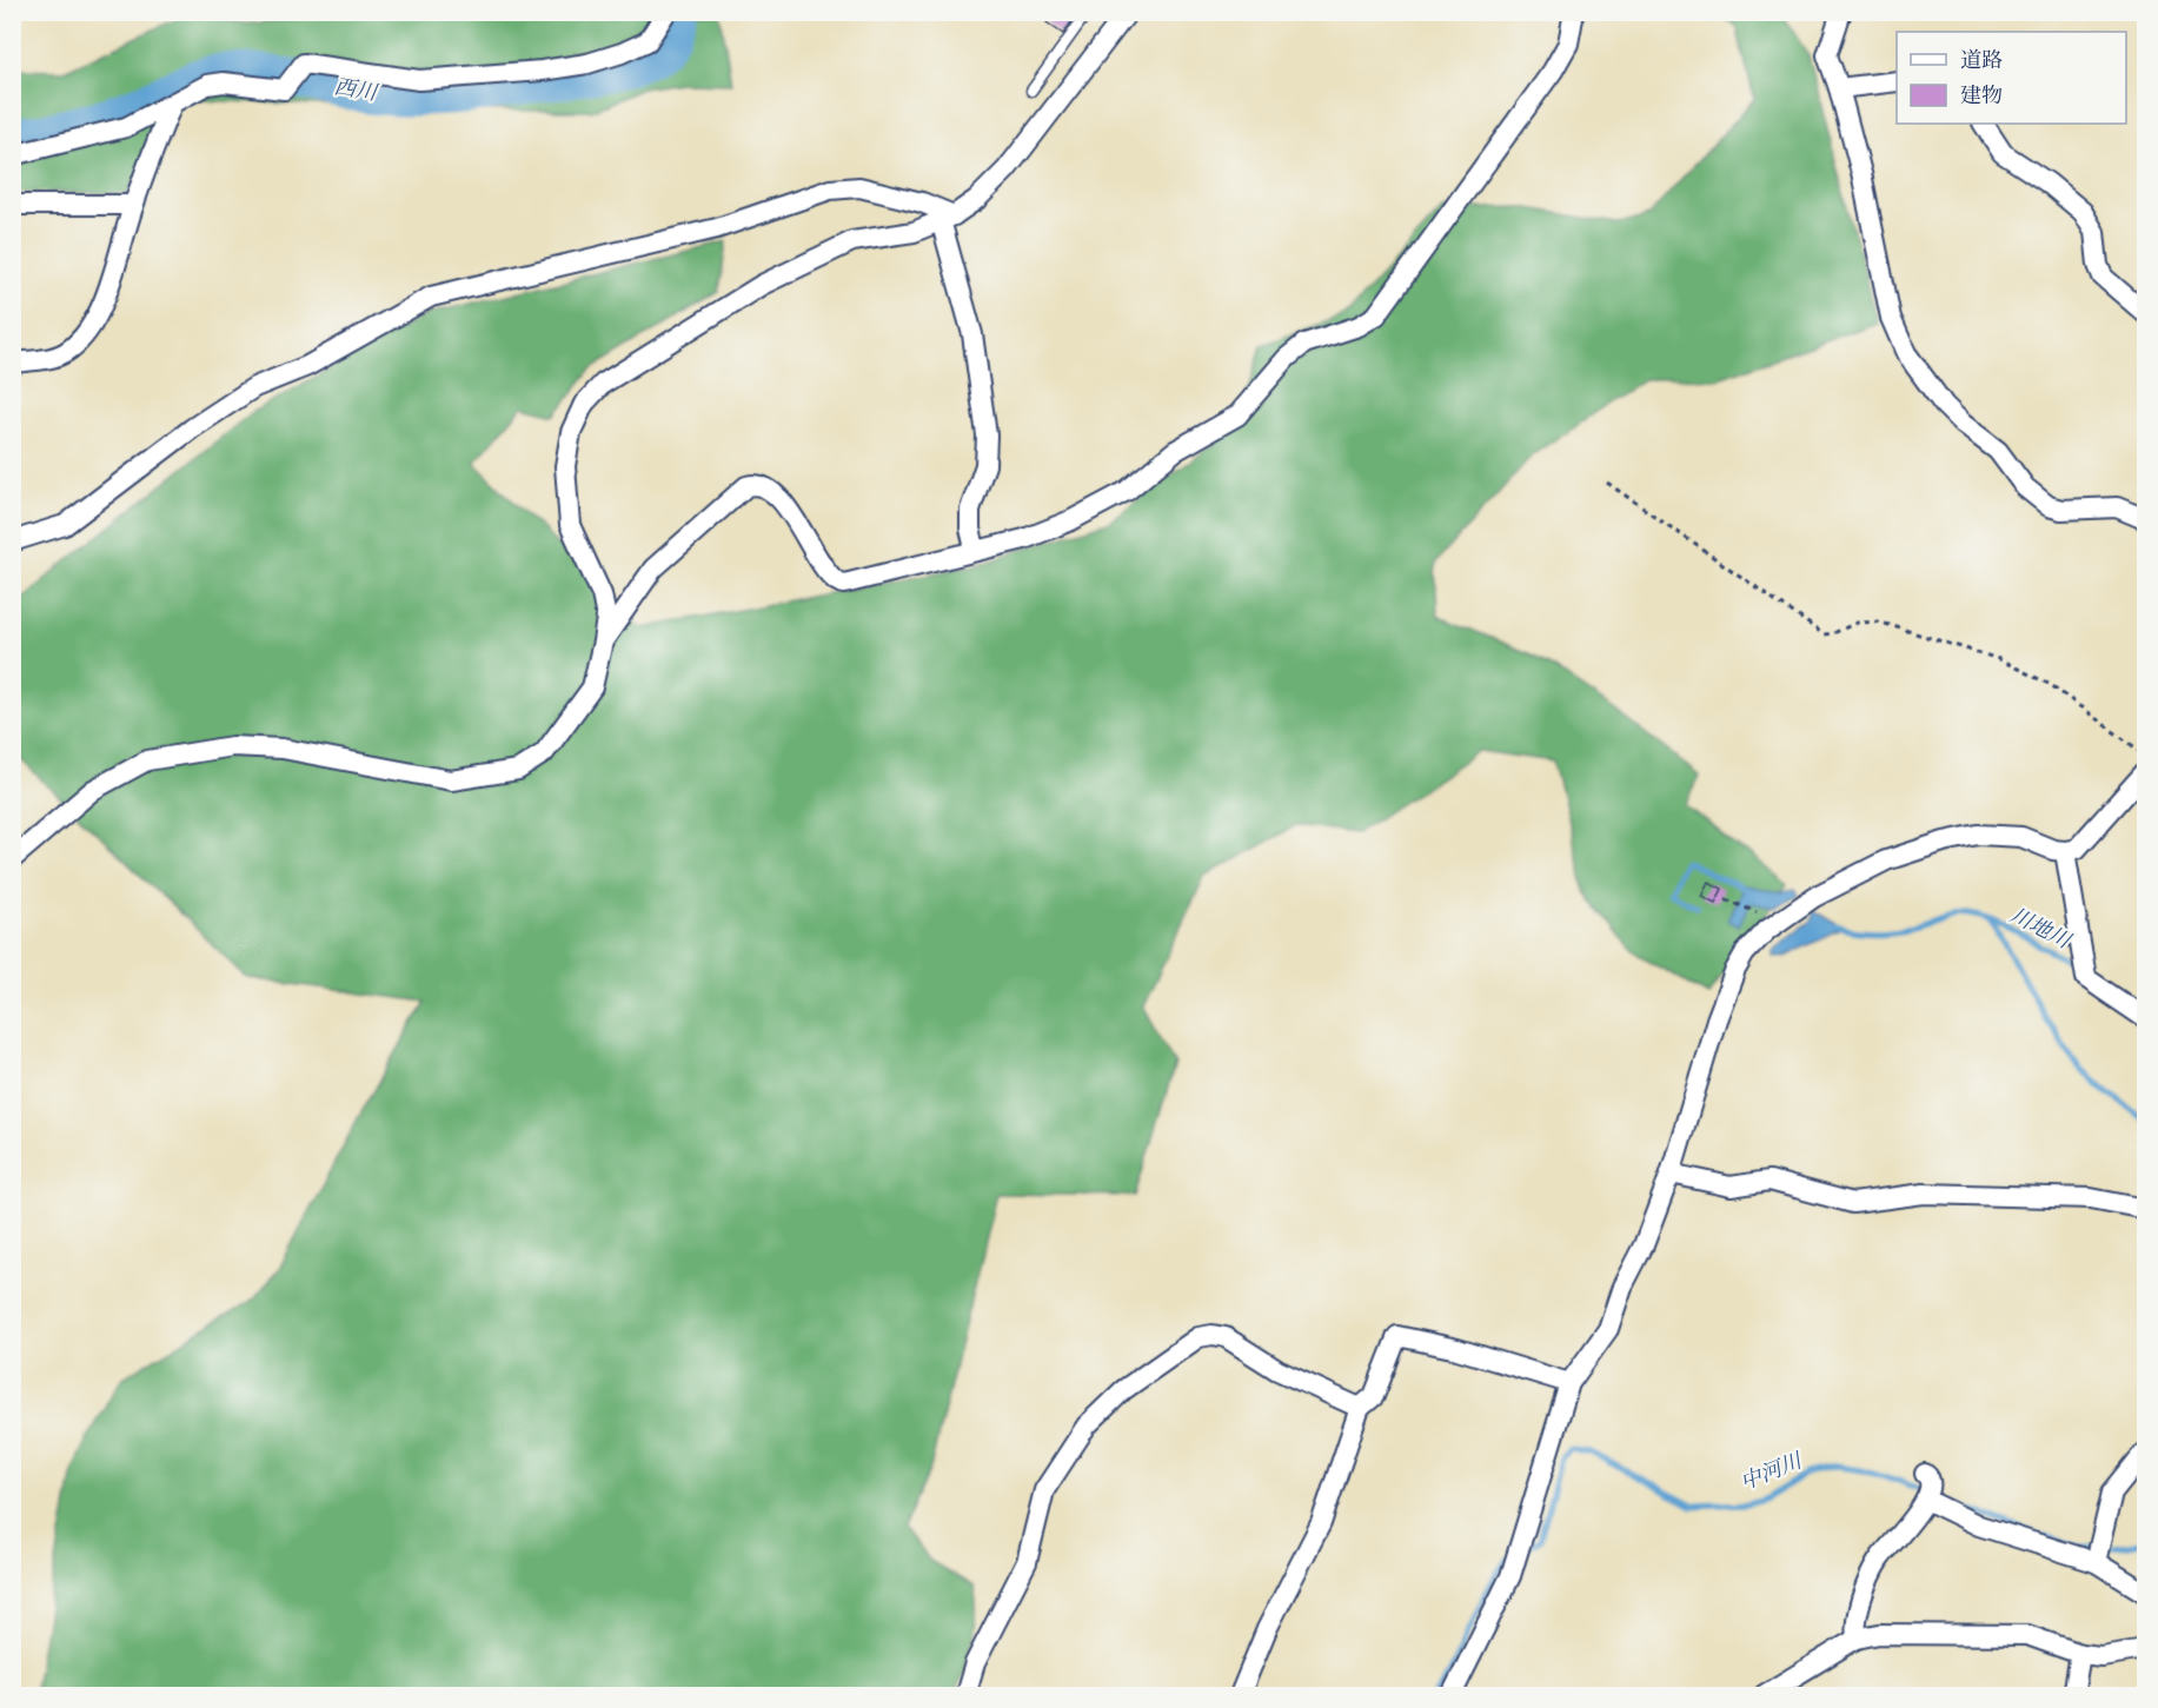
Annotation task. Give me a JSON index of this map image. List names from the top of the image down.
{
  "water": ["西川", "川地川", "中河川"],
  "legend": ["道路", "建物"]
}
